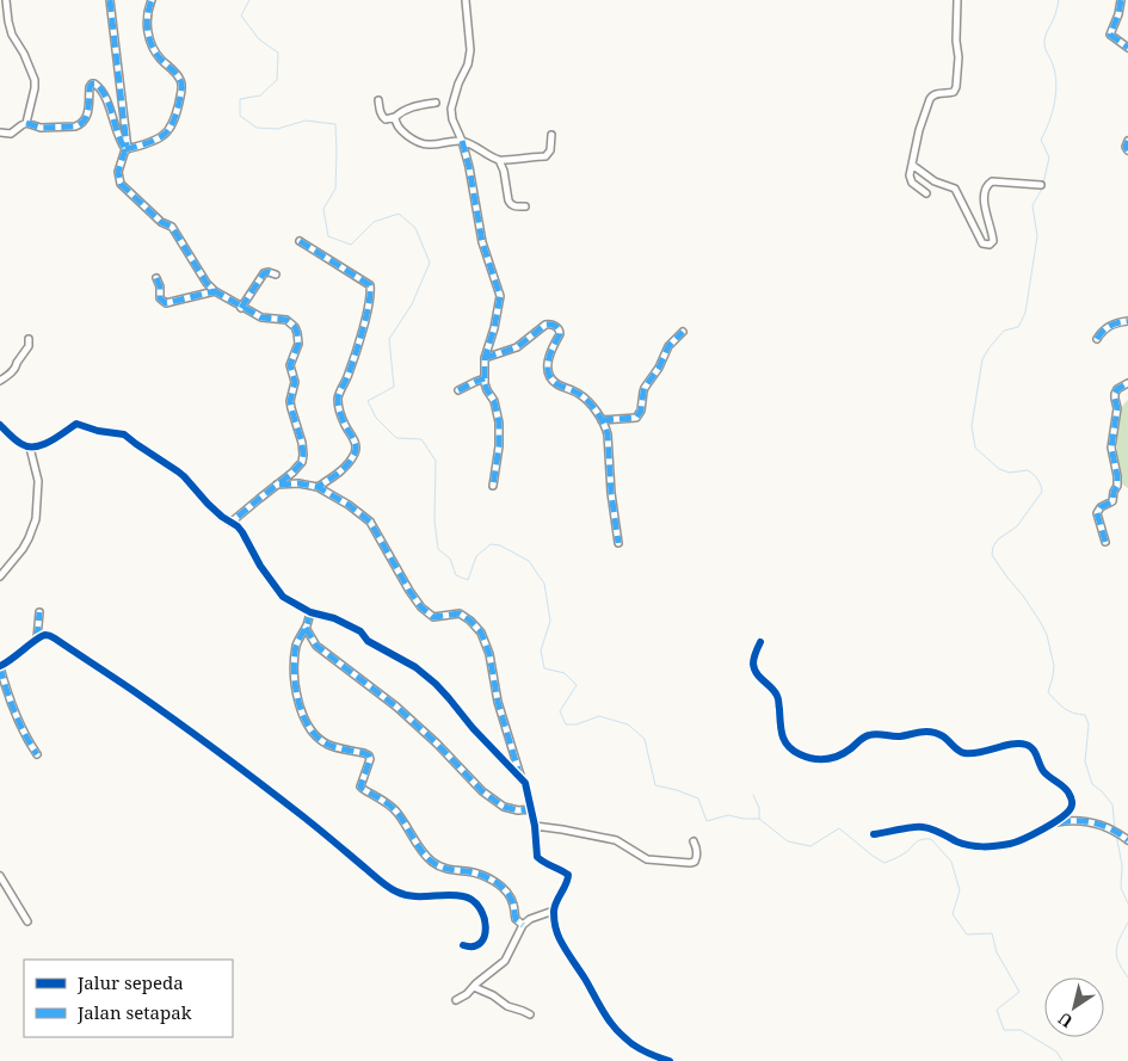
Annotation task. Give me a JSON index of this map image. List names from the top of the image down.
{
  "legend": ["Jalur sepeda", "Jalan setapak"],
  "north": "bottom left"
}
